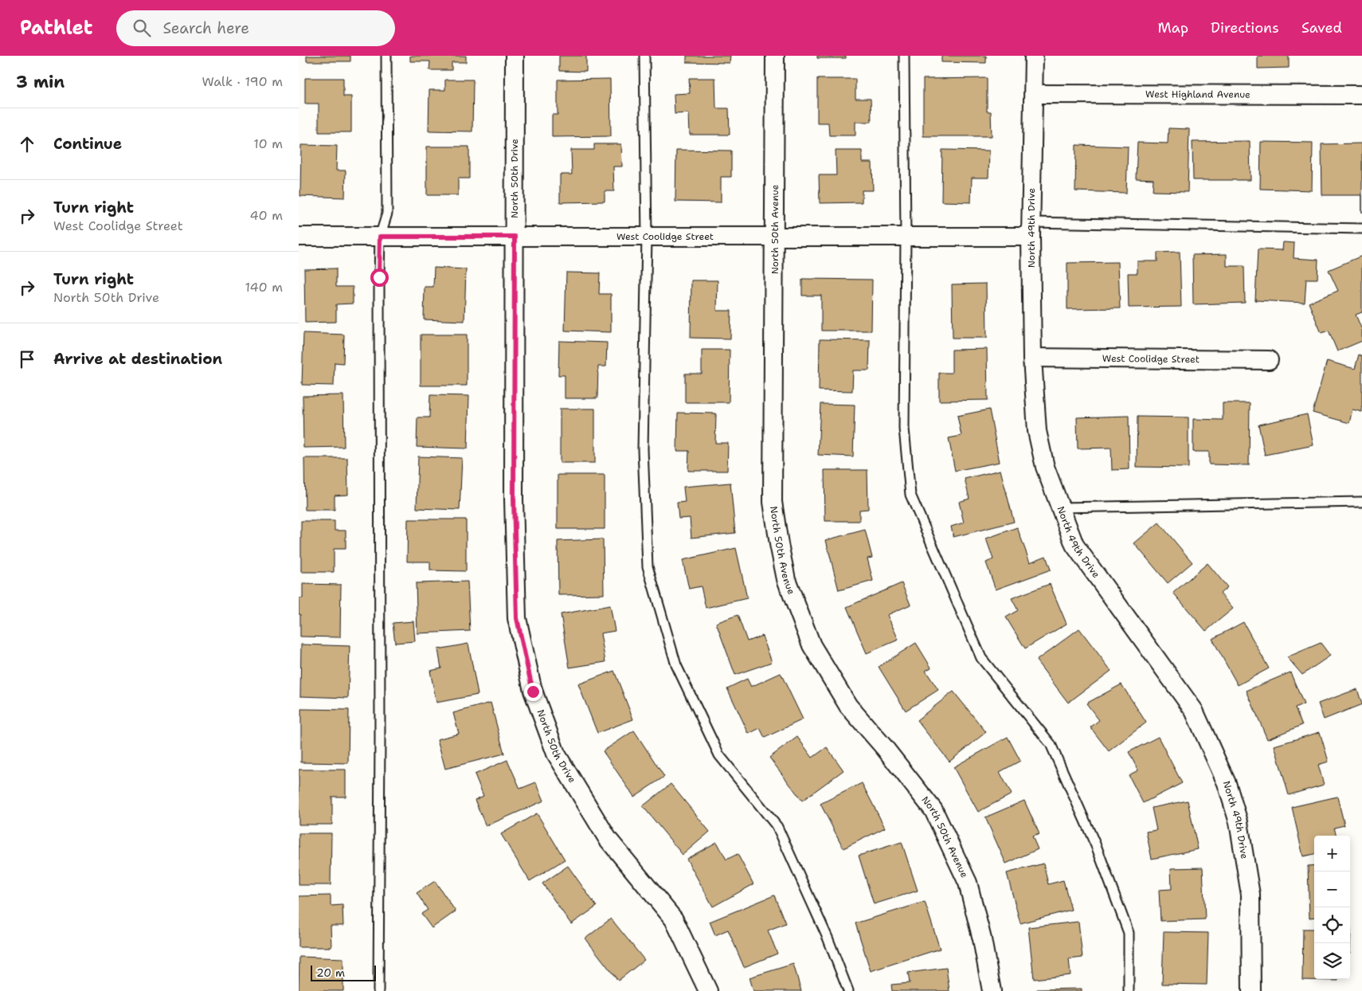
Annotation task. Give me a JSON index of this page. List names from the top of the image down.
{
  "streets": {
    "street": [
      "West Highland Avenue",
      "North 50th Drive",
      "North 49th Drive",
      "North 50th Avenue",
      "West Coolidge Street"
    ]
  },
  "crossings": [
    ["West Highland Avenue", "North 49th Drive"],
    ["North 50th Drive", "West Coolidge Street"],
    ["North 49th Drive", "West Coolidge Street"],
    ["North 50th Avenue", "West Coolidge Street"]
  ],
  "scale_bar": "20 m",
  "page": {
    "header": "Pathlet",
    "search": "Search here",
    "nav": ["Map", "Directions", "Saved"],
    "heading": ["3 min", "Walk · 190 m"],
    "list": [
      ["Continue", "10 m"],
      ["Turn right", "West Coolidge Street", "40 m"],
      ["Turn right", "North 50th Drive", "140 m"],
      "Arrive at destination"
    ],
    "map_buttons": ["+", "−"],
    "scale": "20 m"
  }
}
